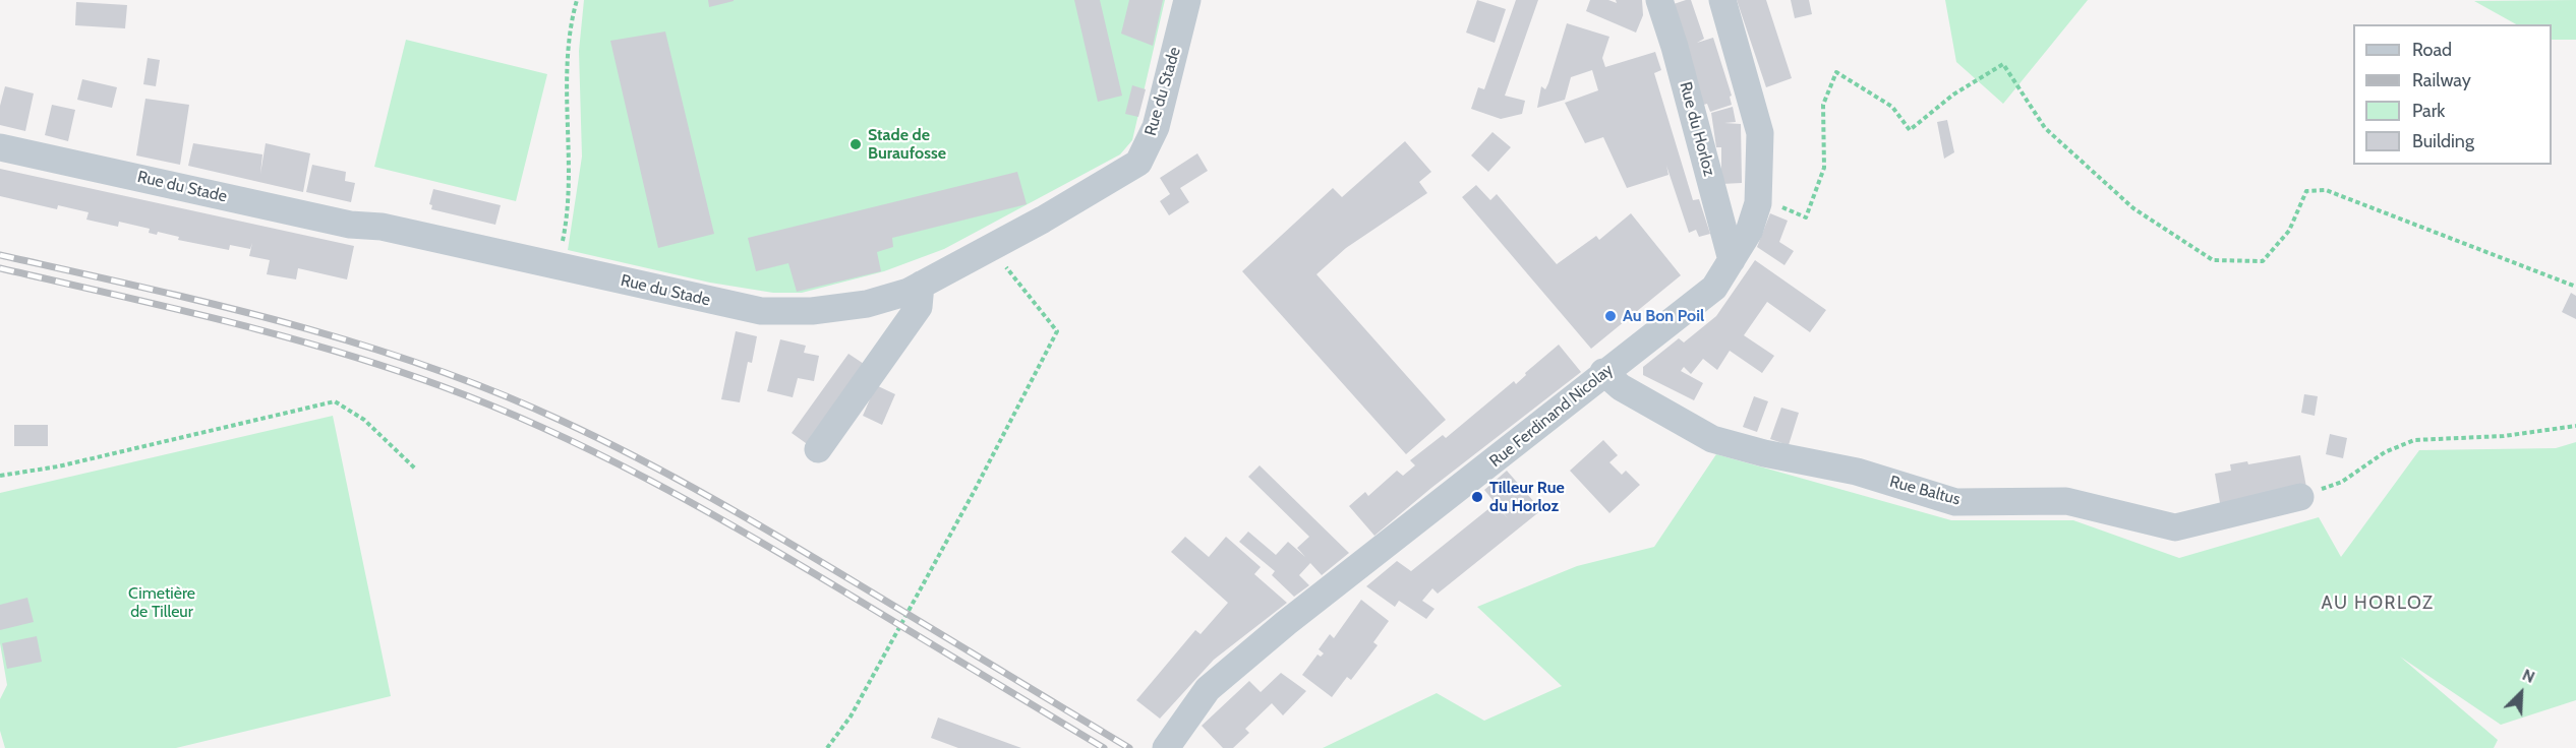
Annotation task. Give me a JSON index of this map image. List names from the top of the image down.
{
  "streets": {
    "street": [
      "Rue du Stade",
      "Rue du Horloz",
      "Rue Ferdinand Nicolay",
      "Rue Baltus"
    ]
  },
  "crossings": [
    ["Rue du Horloz", "Rue Ferdinand Nicolay"],
    ["Rue Ferdinand Nicolay", "Rue Baltus"]
  ],
  "districts": ["AU HORLOZ"],
  "parks": ["Cimetière de Tilleur"],
  "places": ["Stade de Buraufosse", "Au Bon Poil", "Tilleur Rue du Horloz"],
  "legend": [
    "Road",
    "Railway",
    "Park",
    "Building"
  ],
  "north": "top right"
}
